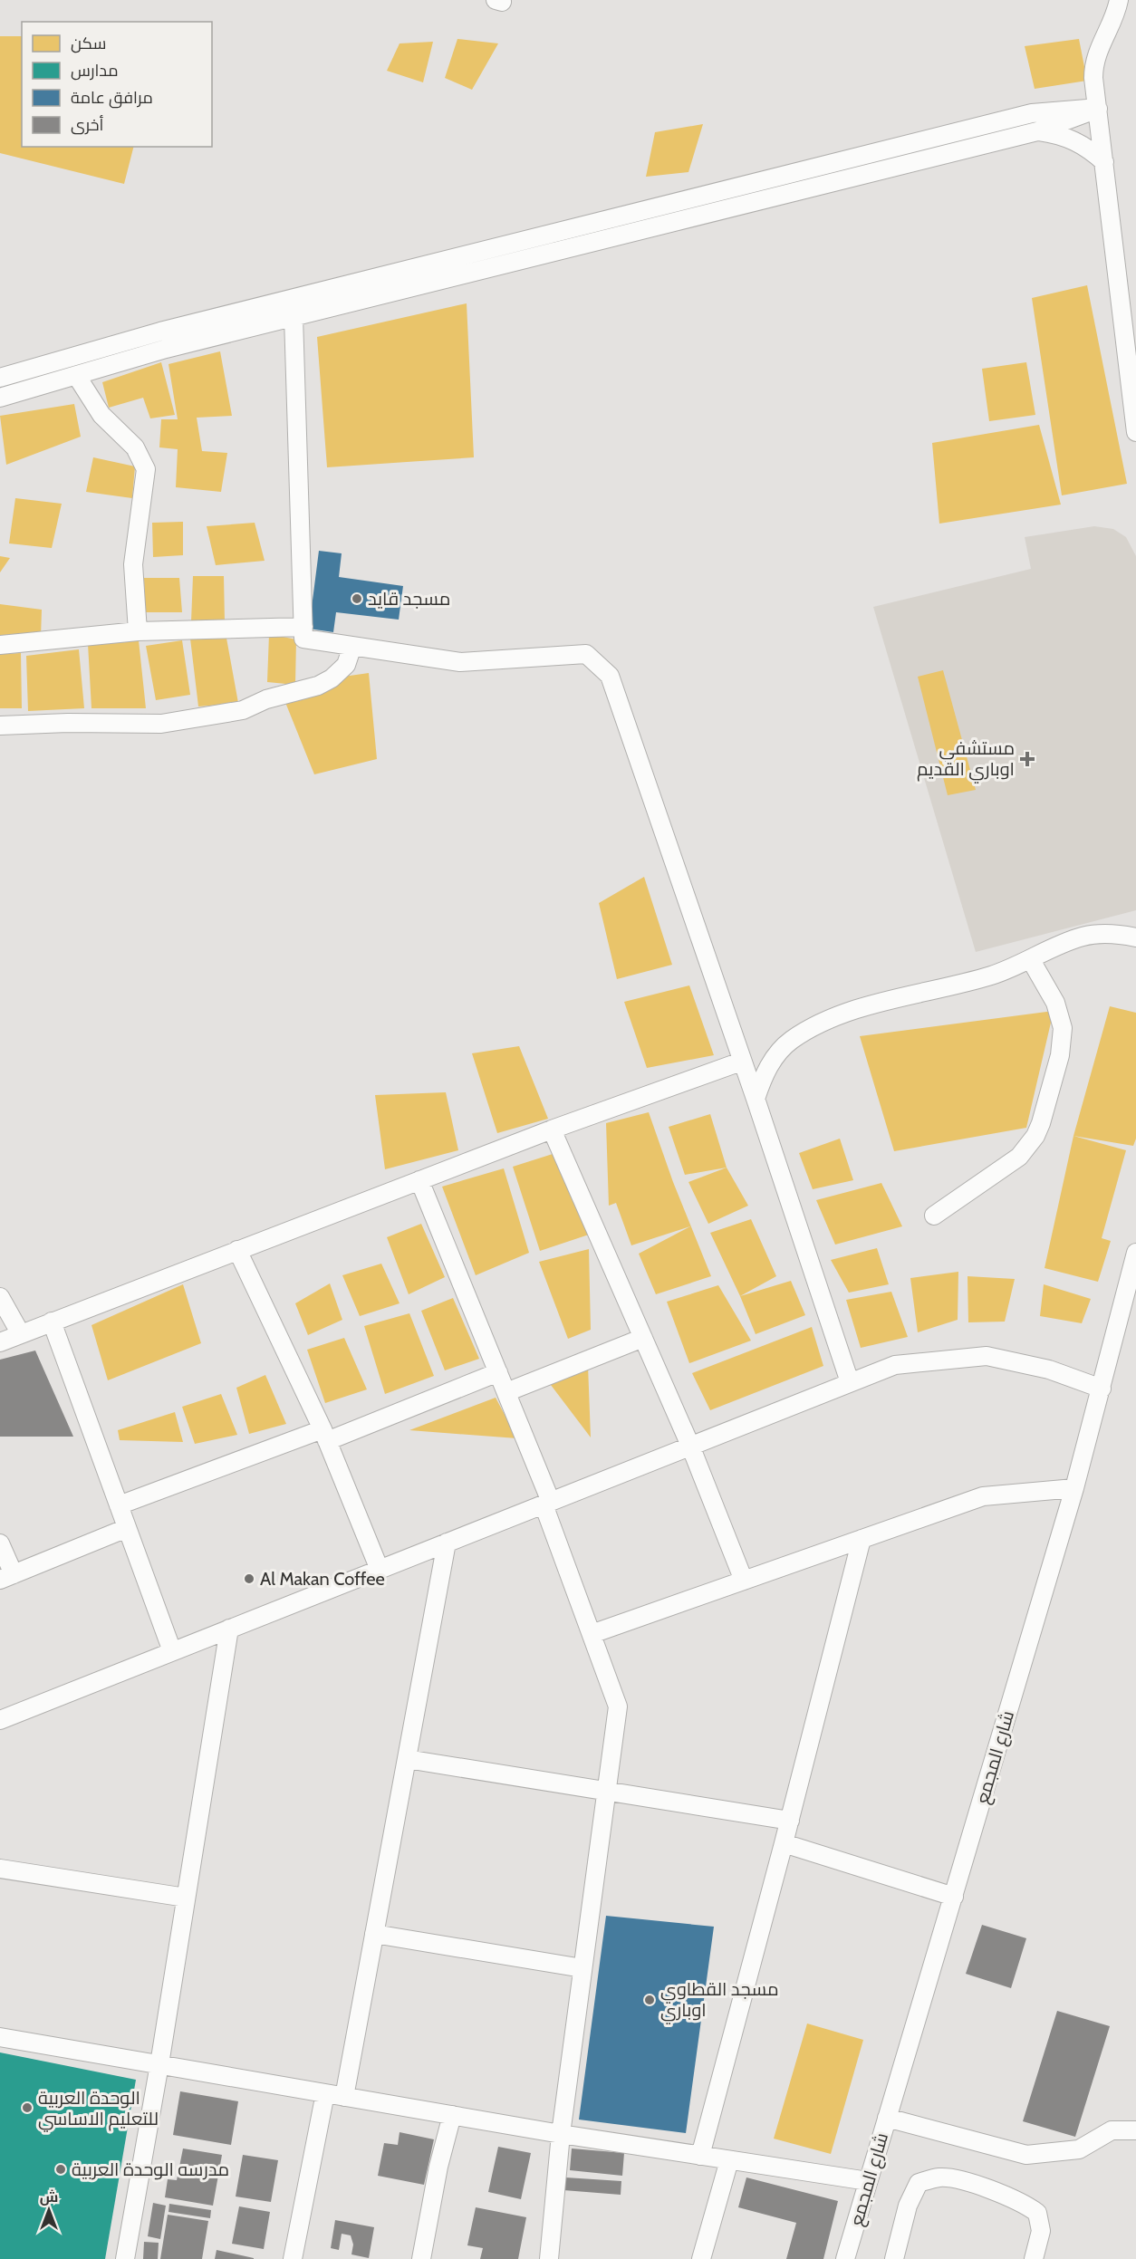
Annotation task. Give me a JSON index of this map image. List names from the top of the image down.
{
  "streets": {
    "street": ["شارع المجمع"]
  },
  "places": {
    "other": [
      "مسجد قايد",
      "Al Makan Coffee",
      "مسجد القطاوي اوباري",
      "الوحدة العربية للتعليم الاساسي",
      "مدرسه الوحدة العربية"
    ],
    "health": ["مستشفي اوباري القديم"]
  },
  "legend": [
    "سكن",
    "مدارس",
    "مرافق عامة",
    "أخرى"
  ],
  "north": "top"
}
